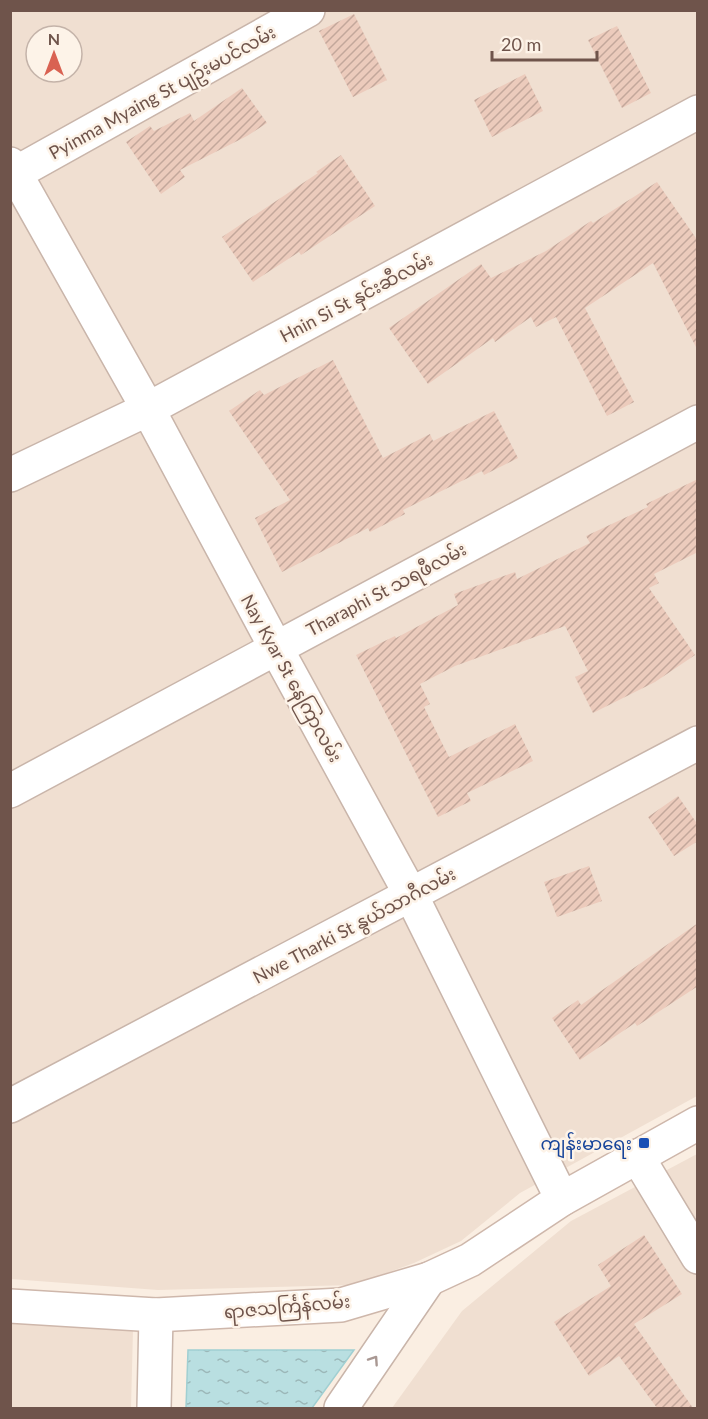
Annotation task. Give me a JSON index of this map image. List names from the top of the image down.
{
  "streets": {
    "street": [
      "Pyinma Myaing St ပျဥ်းမပင်လမ်း",
      "Hnin Si St နှင်းဆီလမ်း",
      "Tharaphi St သရဖီလမ်း",
      "Nay Kyar St နေကြာလမ်း",
      "Nwe Tharki St နွယ်သာဂီလမ်း",
      "ရာဇသင်္ကြန်လမ်း"
    ]
  },
  "crossings": [
    ["Pyinma Myaing St ပျဥ်းမပင်လမ်း", "Nay Kyar St နေကြာလမ်း"],
    ["Hnin Si St နှင်းဆီလမ်း", "Nay Kyar St နေကြာလမ်း"],
    ["Tharaphi St သရဖီလမ်း", "Nay Kyar St နေကြာလမ်း"],
    ["Nay Kyar St နေကြာလမ်း", "Nwe Tharki St နွယ်သာဂီလမ်း"],
    ["Nay Kyar St နေကြာလမ်း", "ရာဇသင်္ကြန်လမ်း"]
  ],
  "places": {
    "transit": ["ကျန်းမာရေး"]
  },
  "scale_bar": "20 m",
  "north": "top"
}
